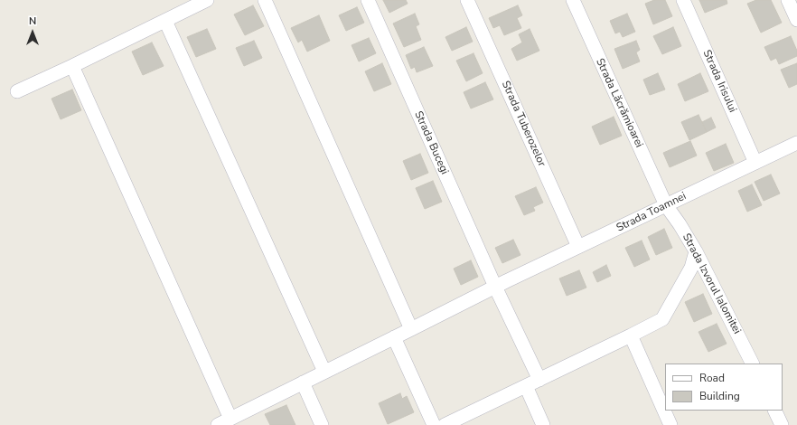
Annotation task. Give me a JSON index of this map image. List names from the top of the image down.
{
  "streets": {
    "street": [
      "Strada Irisului",
      "Strada Lăcrămioarei",
      "Strada Tuberozelor",
      "Strada Bucegi",
      "Strada Toamnei",
      "Strada Izvorul Ialomitei"
    ]
  },
  "crossings": [
    ["Strada Irisului", "Strada Toamnei"],
    ["Strada Lăcrămioarei", "Strada Toamnei"],
    ["Strada Lăcrămioarei", "Strada Izvorul Ialomitei"],
    ["Strada Tuberozelor", "Strada Toamnei"],
    ["Strada Bucegi", "Strada Toamnei"],
    ["Strada Toamnei", "Strada Izvorul Ialomitei"]
  ],
  "legend": ["Road", "Building"],
  "north": "top"
}
